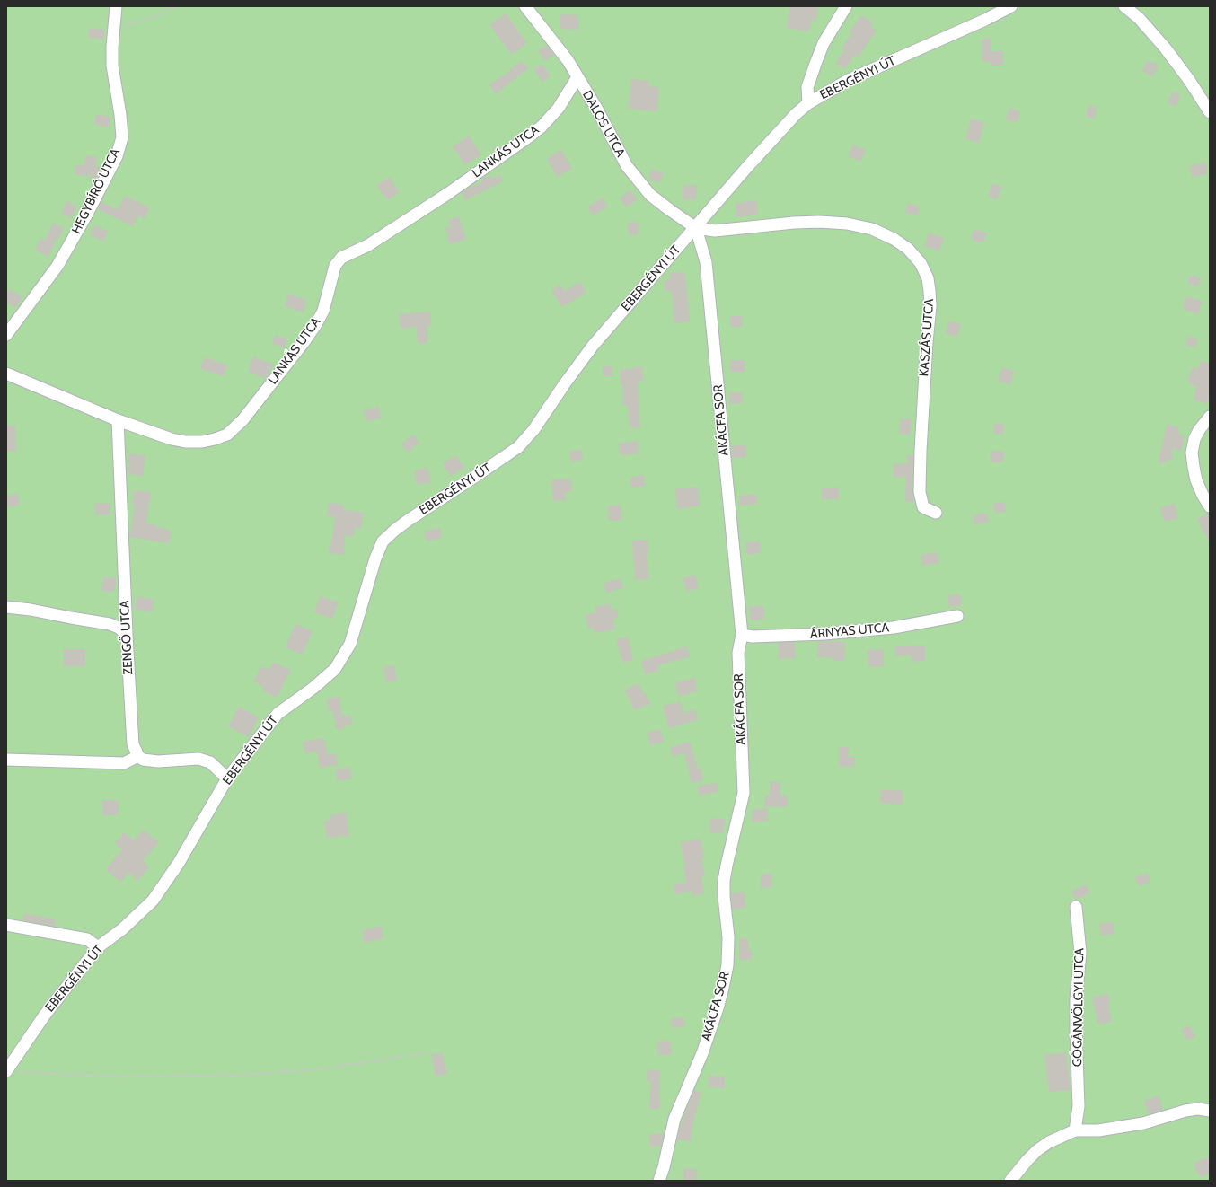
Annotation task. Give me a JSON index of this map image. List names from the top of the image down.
{
  "streets": {
    "street": [
      "EBERGÉNYI ÚT",
      "DALOS UTCA",
      "LANKÁS UTCA",
      "HEGYBÍRÓ UTCA",
      "KASZÁS UTCA",
      "AKÁCFA SOR",
      "ÁRNYAS UTCA",
      "ZENGŐ UTCA",
      "GÓGÁNVÖLGYI UTCA"
    ]
  },
  "crossings": [
    ["EBERGÉNYI ÚT", "DALOS UTCA"],
    ["EBERGÉNYI ÚT", "KASZÁS UTCA"],
    ["EBERGÉNYI ÚT", "AKÁCFA SOR"],
    ["DALOS UTCA", "LANKÁS UTCA"],
    ["DALOS UTCA", "KASZÁS UTCA"],
    ["DALOS UTCA", "AKÁCFA SOR"],
    ["LANKÁS UTCA", "ZENGŐ UTCA"],
    ["KASZÁS UTCA", "AKÁCFA SOR"],
    ["AKÁCFA SOR", "ÁRNYAS UTCA"]
  ]
}
